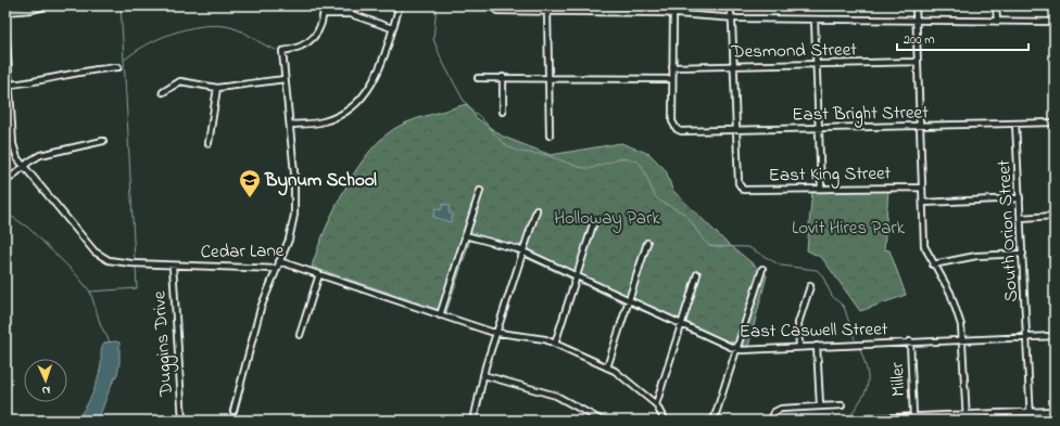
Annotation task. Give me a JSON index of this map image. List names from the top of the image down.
{
  "streets": {
    "street": [
      "Desmond Street",
      "East Bright Street",
      "East King Street",
      "South Orion Street",
      "Cedar Lane",
      "East Caswell Street",
      "Duggins Drive",
      "Miller"
    ]
  },
  "crossings": [
    ["East Bright Street", "East King Street"],
    ["East Bright Street", "South Orion Street"],
    ["South Orion Street", "East Caswell Street"],
    ["Cedar Lane", "Duggins Drive"],
    ["East Caswell Street", "Miller"]
  ],
  "parks": ["Holloway Park", "Lovit Hires Park"],
  "places": {
    "school or university": ["Bynum School"]
  },
  "scale_bar": "200 m",
  "north": "bottom"
}
